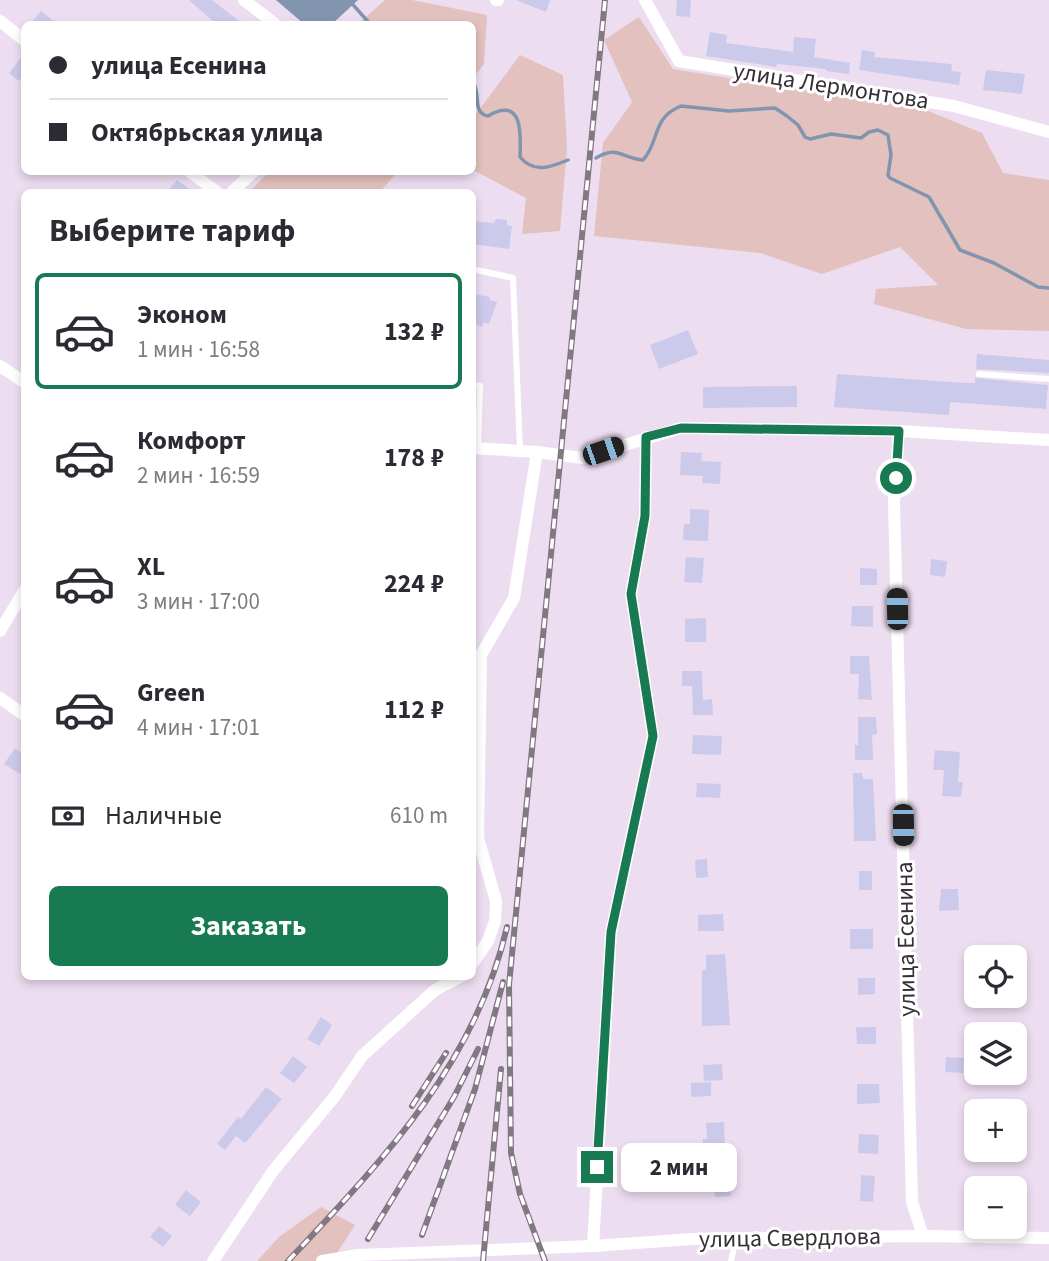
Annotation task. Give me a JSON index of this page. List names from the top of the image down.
{
  "streets": {
    "street": ["улица Лермонтова", "улица Есенина", "улица Свердлова"]
  },
  "crossings": [
    ["улица Есенина", "улица Свердлова"]
  ],
  "page": {
    "banner": ["улица Есенина", "Октябрьская улица"],
    "heading": "Выберите тариф",
    "list": [
      {
        "name": "Эконом",
        "note": "1 мин · 16:58",
        "value": "132 ₽"
      },
      {
        "name": "Комфорт",
        "note": "2 мин · 16:59",
        "value": "178 ₽"
      },
      {
        "name": "XL",
        "note": "3 мин · 17:00",
        "value": "224 ₽"
      },
      {
        "name": "Green",
        "note": "4 мин · 17:01",
        "value": "112 ₽"
      }
    ],
    "pay": ["Наличные", "610 m"],
    "buttons": "Заказать",
    "map_buttons": ["+", "−"],
    "bubble": "2 мин"
  }
}
